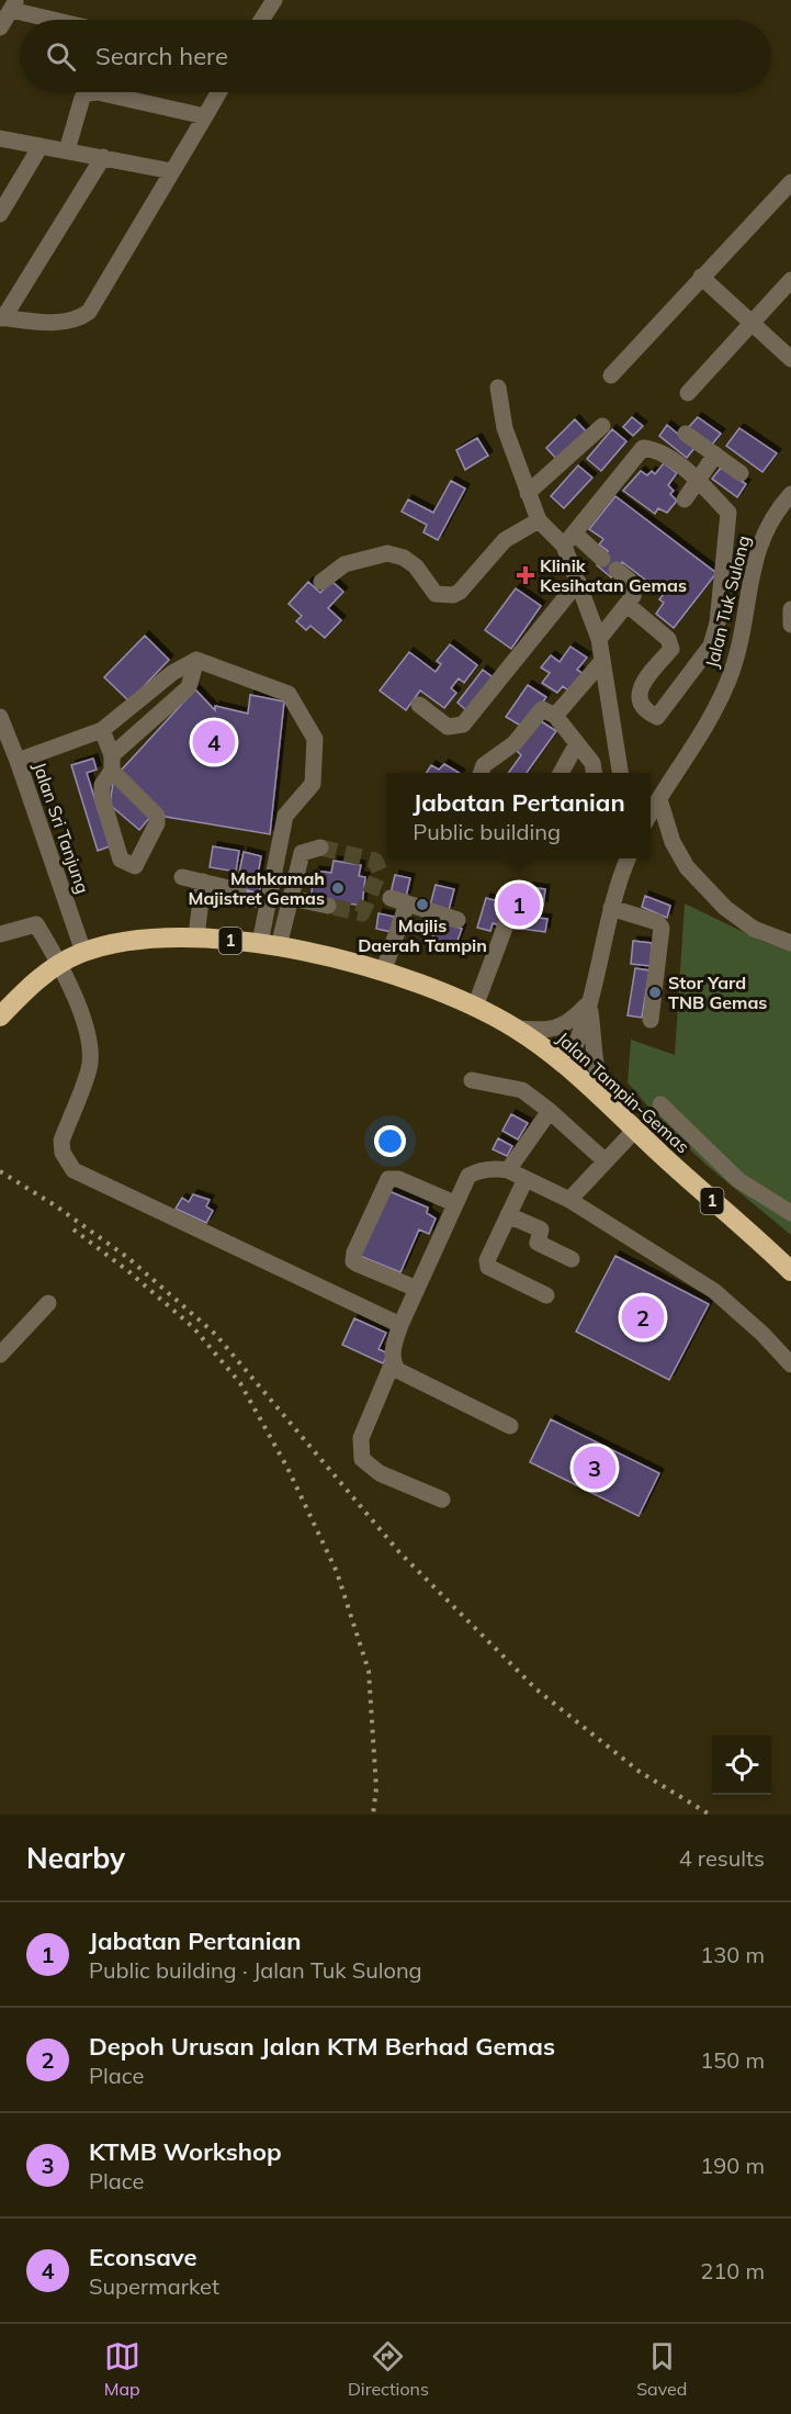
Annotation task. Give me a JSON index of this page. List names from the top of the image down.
{
  "streets": {
    "highway": ["1", "Jalan Tampin-Gemas"],
    "street": ["Jalan Tuk Sulong", "Jalan Sri Tanjung"]
  },
  "crossings": [
    ["Jalan Sri Tanjung", "Jalan Tampin-Gemas"]
  ],
  "places": {
    "health": ["Klinik Kesihatan Gemas"],
    "other": ["Mahkamah Majistret Gemas", "Majlis Daerah Tampin", "Stor Yard TNB Gemas"]
  },
  "page": {
    "search": "Search here",
    "pins": [
      "4",
      "1",
      "2",
      "3"
    ],
    "popup": ["Jabatan Pertanian", "Public building"],
    "heading": ["Nearby", "4 results"],
    "list": [
      {
        "mark": "1",
        "name": "Jabatan Pertanian",
        "note": "Public building · Jalan Tuk Sulong",
        "value": "130 m"
      },
      {
        "mark": "2",
        "name": "Depoh Urusan Jalan KTM Berhad Gemas",
        "note": "Place",
        "value": "150 m"
      },
      {
        "mark": "3",
        "name": "KTMB Workshop",
        "note": "Place",
        "value": "190 m"
      },
      {
        "mark": "4",
        "name": "Econsave",
        "note": "Supermarket",
        "value": "210 m"
      }
    ],
    "nav": ["Map", "Directions", "Saved"]
  }
}
